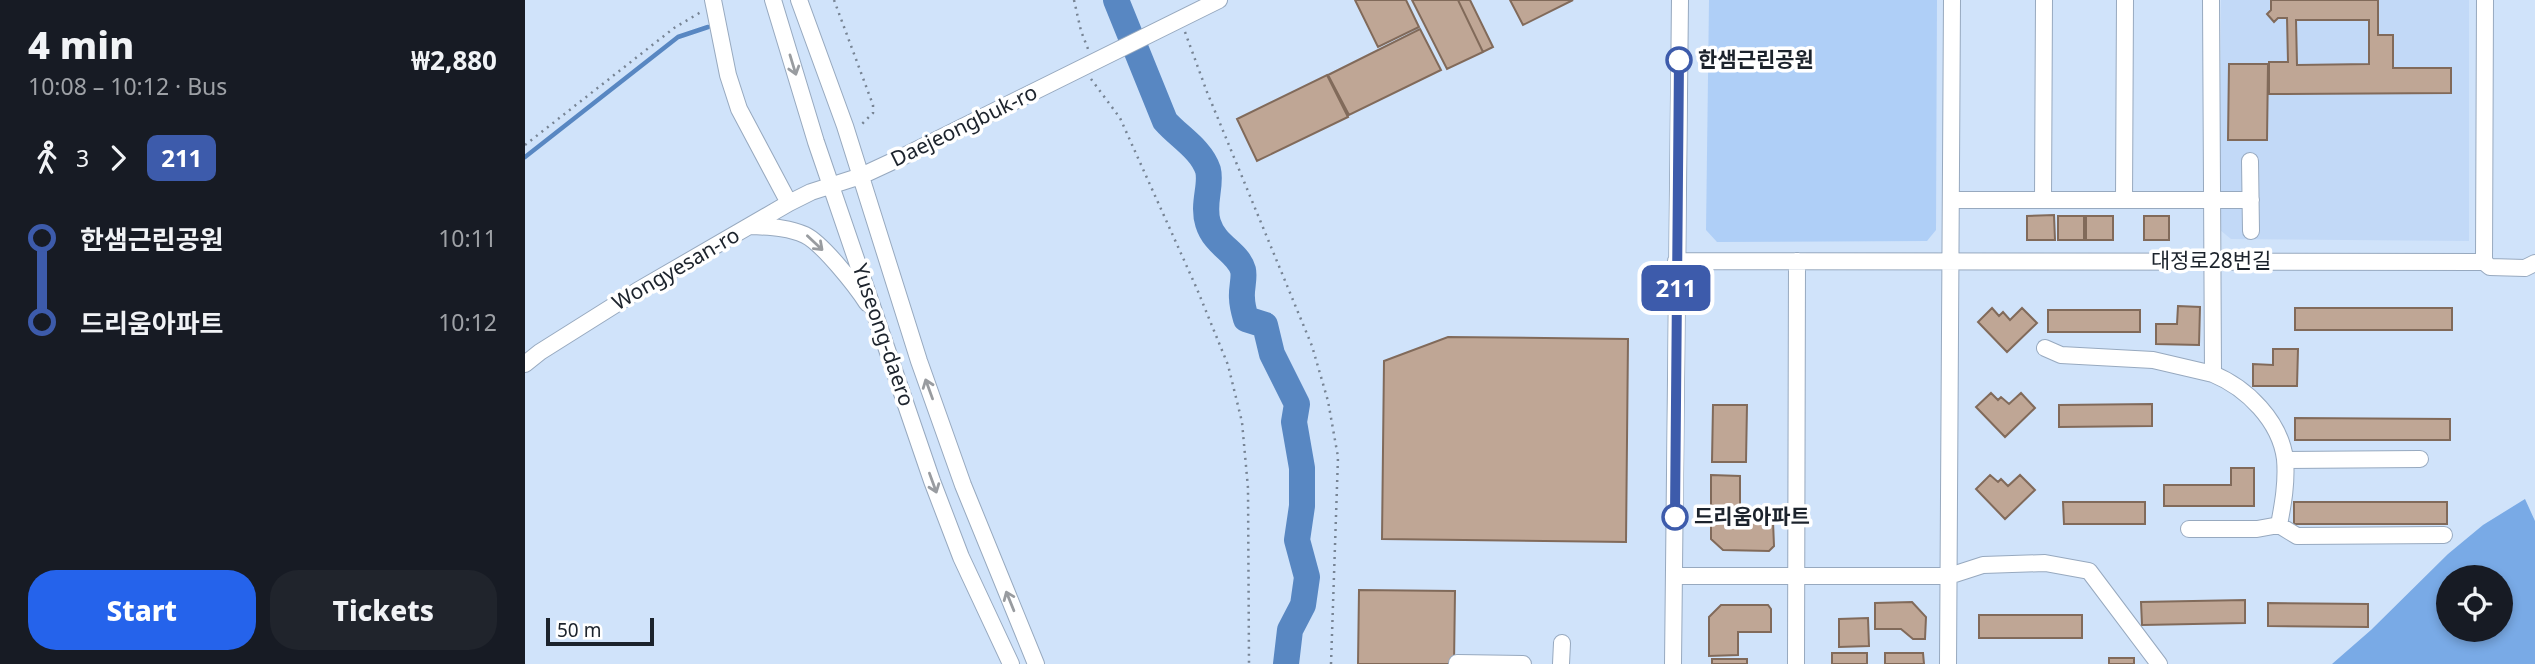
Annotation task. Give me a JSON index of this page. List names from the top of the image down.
{
  "streets": {
    "street": [
      "Daejeongbuk-ro",
      "대정로28번길",
      "Wongyesan-ro",
      "Yuseong-daero"
    ]
  },
  "crossings": [
    ["Daejeongbuk-ro", "Wongyesan-ro"],
    ["Daejeongbuk-ro", "Yuseong-daero"],
    ["Wongyesan-ro", "Yuseong-daero"]
  ],
  "places": ["한샘근린공원", "드리움아파트"],
  "lines": ["bus line 211"],
  "scale_bar": "50 m",
  "page": {
    "heading": ["4 min", "10:08 – 10:12 · Bus", "₩2,880"],
    "on_map": "211",
    "legs": ["3", "211"],
    "list": [
      {
        "name": "한샘근린공원",
        "value": "10:11"
      },
      {
        "name": "드리움아파트",
        "value": "10:12"
      }
    ],
    "buttons": ["Start", "Tickets"],
    "scale": "50 m"
  }
}
